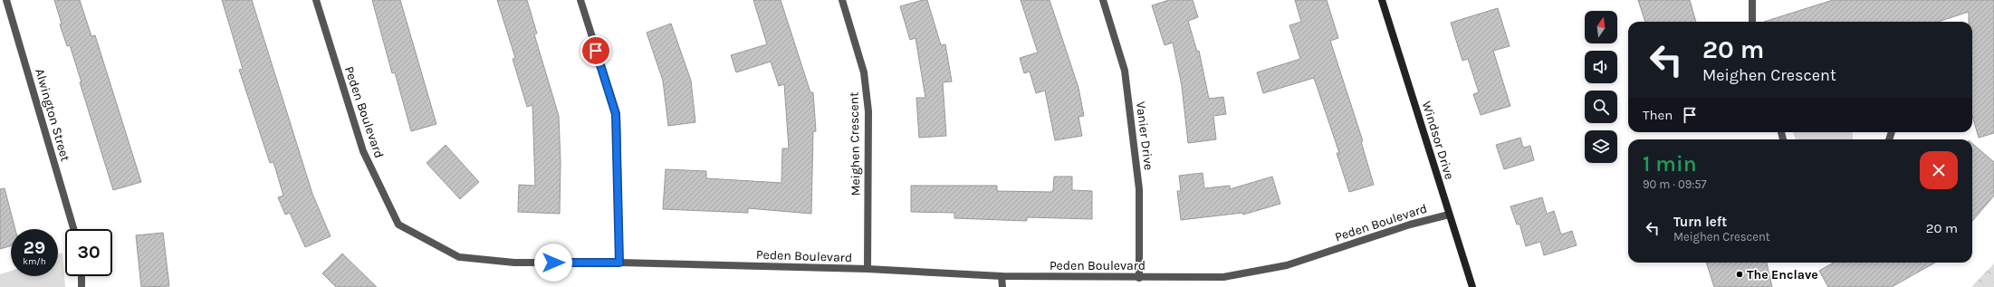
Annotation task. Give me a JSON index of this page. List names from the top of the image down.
{
  "streets": {
    "street": [
      "Peden Boulevard",
      "Alwington Street",
      "Vanier Drive",
      "Windsor Drive",
      "Meighen Crescent"
    ]
  },
  "crossings": [
    ["Peden Boulevard", "Vanier Drive"],
    ["Peden Boulevard", "Windsor Drive"],
    ["Peden Boulevard", "Meighen Crescent"]
  ],
  "places": ["The Enclave"],
  "north": "top",
  "page": {
    "turn": ["20 m", "Meighen Crescent"],
    "then": "Then",
    "heading": ["1 min", "90 m · 09:57"],
    "list": [
      {
        "name": "Turn left",
        "note": "Meighen Crescent",
        "value": "20 m"
      }
    ],
    "speed": "29 km/h",
    "limit": "30"
  }
}
